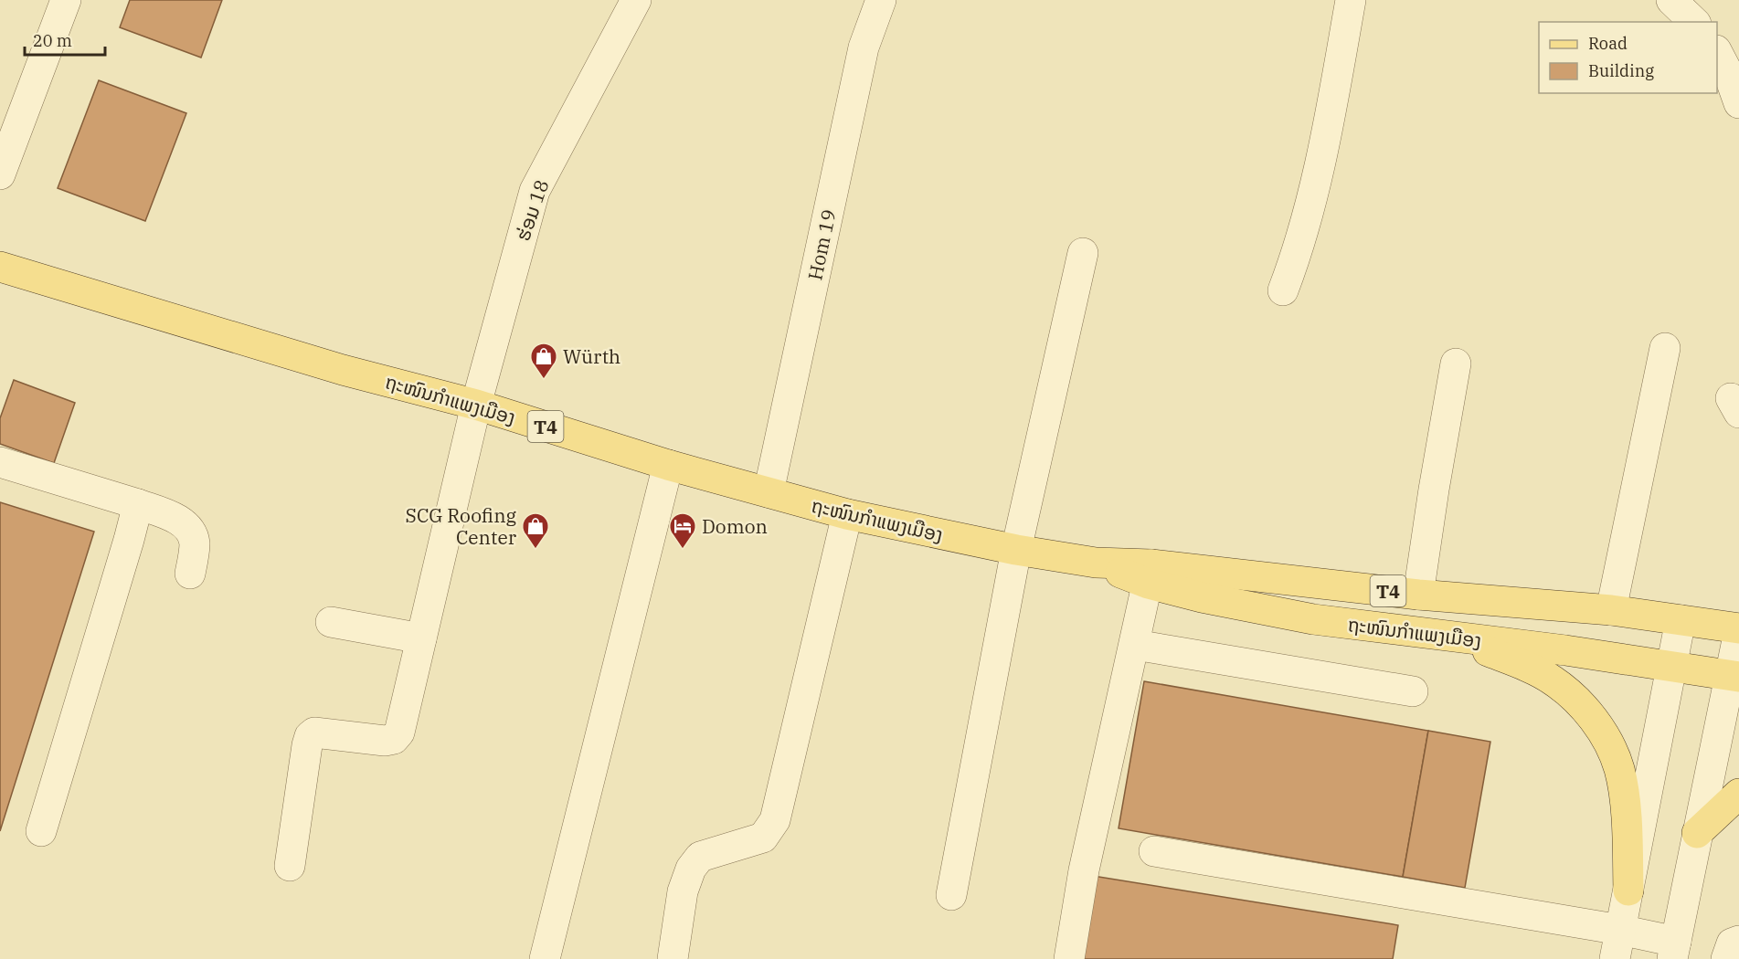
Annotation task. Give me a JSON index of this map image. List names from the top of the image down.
{
  "streets": {
    "main road": ["ຖະໜົນກຳແພງເມືອງ", "T4"],
    "street": ["ຮ່ອມ 18", "Hom 19"]
  },
  "crossings": [
    ["ຮ່ອມ 18", "ຖະໜົນກຳແພງເມືອງ"],
    ["Hom 19", "ຖະໜົນກຳແພງເມືອງ"]
  ],
  "places": {
    "shop": ["Würth", "SCG Roofing Center"],
    "hotel": ["Domon"]
  },
  "legend": ["Road", "Building"],
  "scale_bar": "20 m"
}
